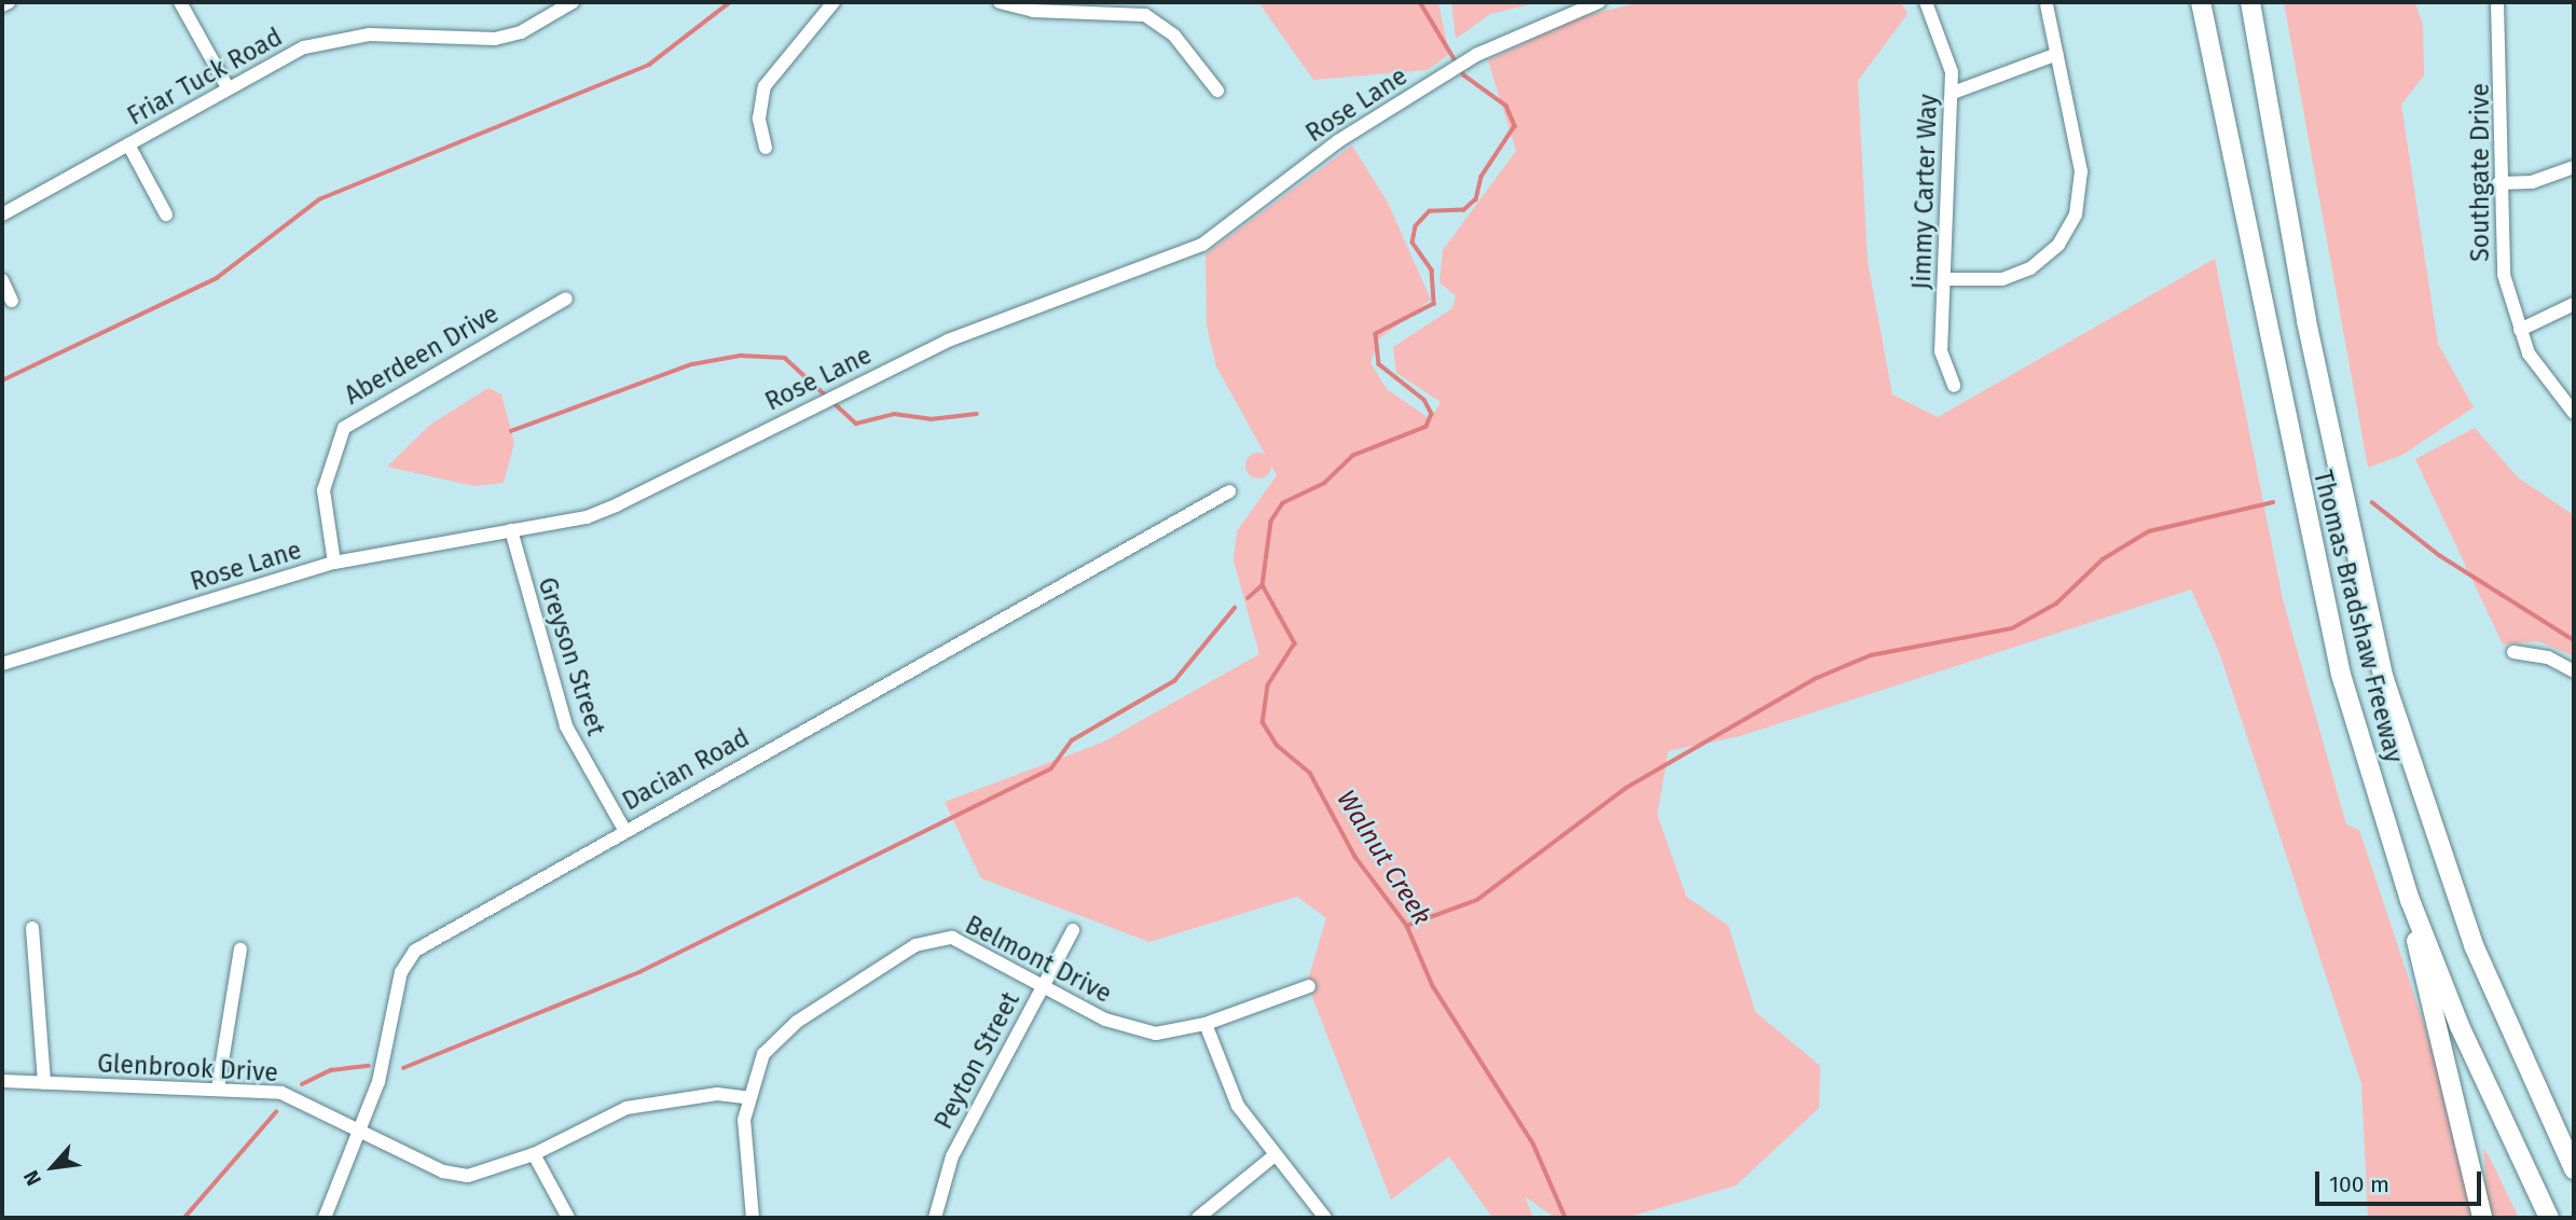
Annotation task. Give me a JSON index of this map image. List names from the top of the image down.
{
  "streets": {
    "highway": ["Thomas Bradshaw Freeway"],
    "street": [
      "Friar Tuck Road",
      "Rose Lane",
      "Southgate Drive",
      "Jimmy Carter Way",
      "Aberdeen Drive",
      "Greyson Street",
      "Dacian Road",
      "Belmont Drive",
      "Peyton Street",
      "Glenbrook Drive"
    ]
  },
  "crossings": [
    ["Rose Lane", "Aberdeen Drive"],
    ["Rose Lane", "Greyson Street"],
    ["Greyson Street", "Dacian Road"],
    ["Dacian Road", "Glenbrook Drive"],
    ["Belmont Drive", "Peyton Street"],
    ["Belmont Drive", "Glenbrook Drive"]
  ],
  "water": ["Walnut Creek"],
  "scale_bar": "100 m",
  "north": "bottom left"
}
